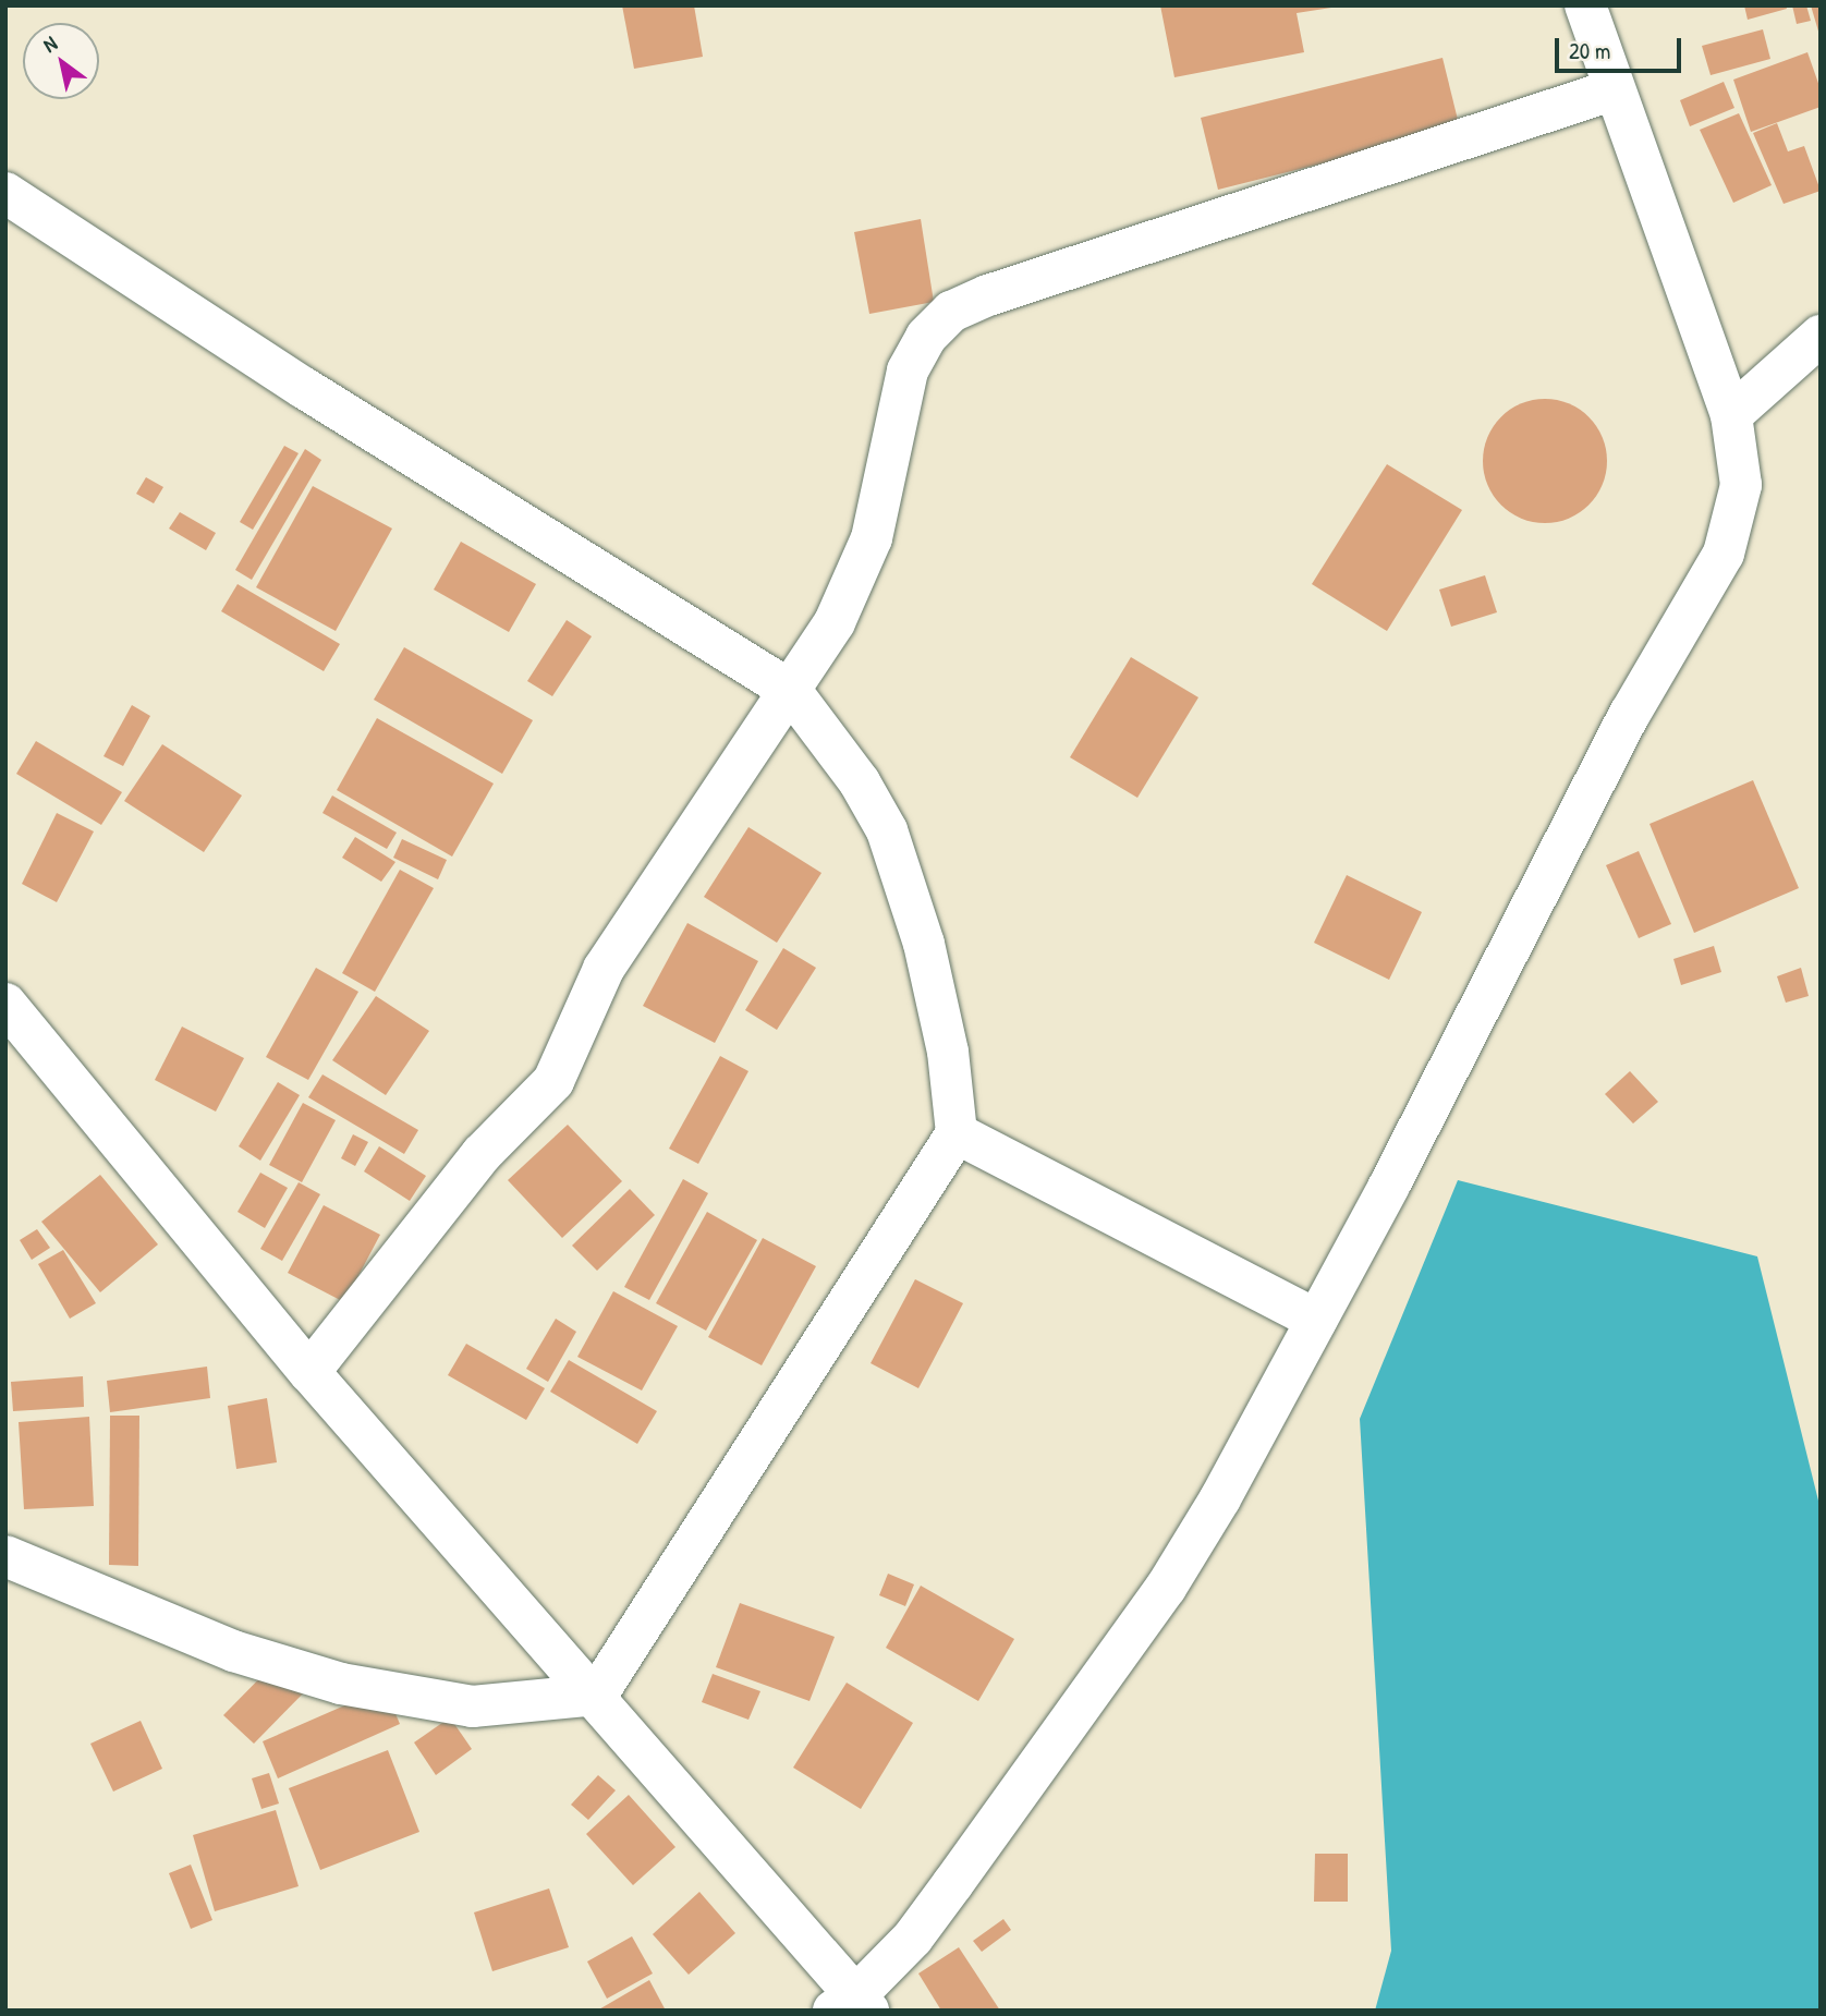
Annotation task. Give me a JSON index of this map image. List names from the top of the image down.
{
  "scale_bar": "20 m",
  "north": "top left"
}
